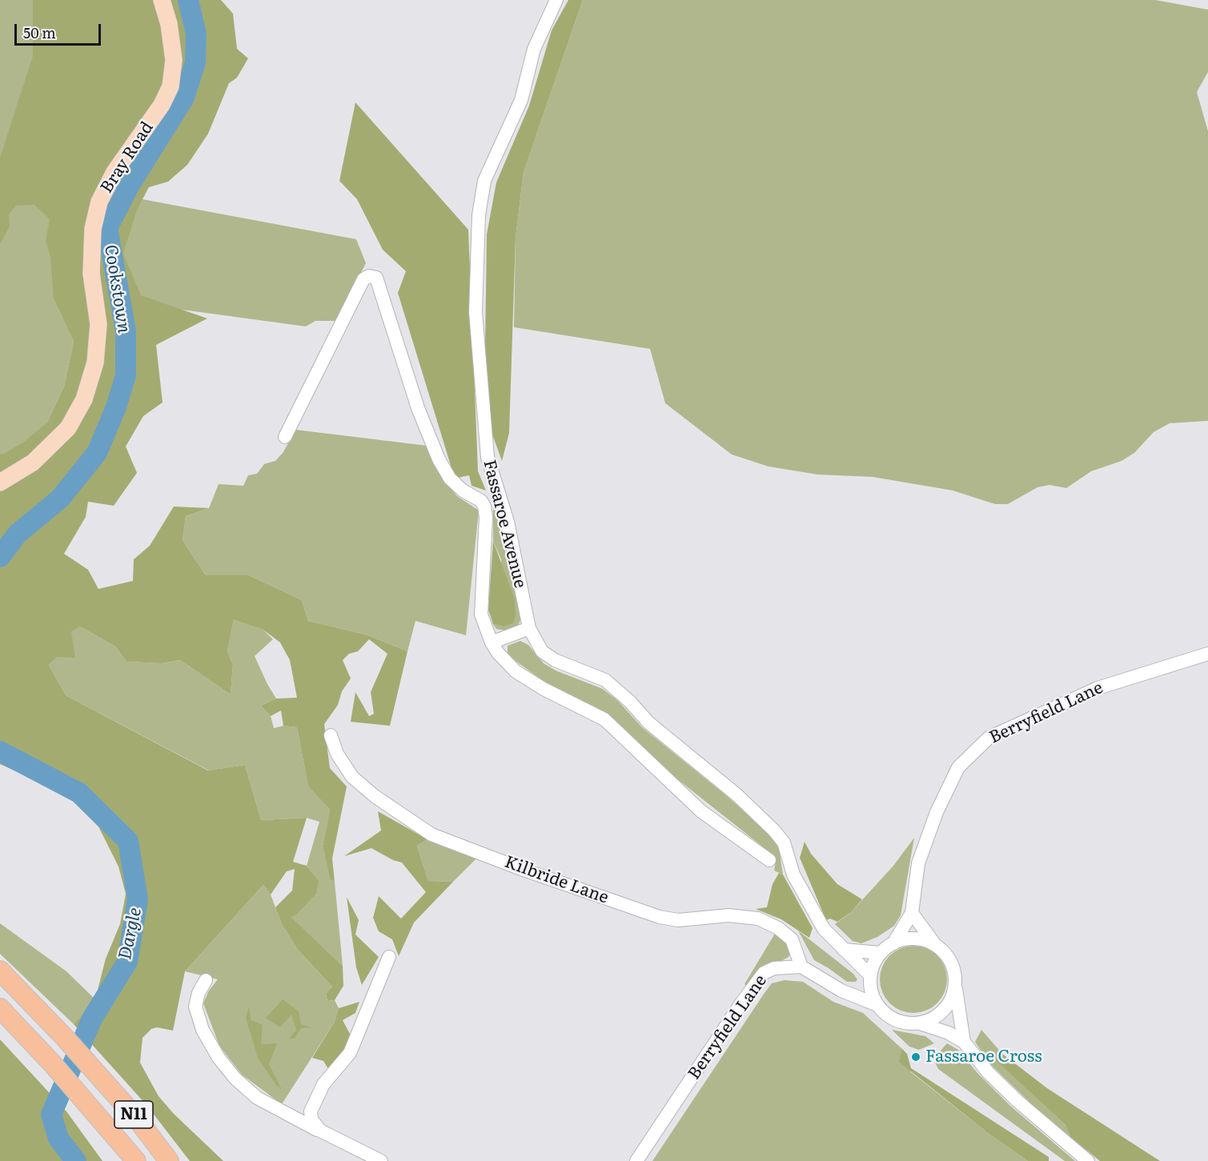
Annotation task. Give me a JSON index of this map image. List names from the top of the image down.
{
  "streets": {
    "highway": ["N11"],
    "main road": ["Bray Road"],
    "street": ["Fassaroe Avenue", "Berryfield Lane", "Kilbride Lane"]
  },
  "crossings": [
    ["Fassaroe Avenue", "Berryfield Lane"],
    ["Berryfield Lane", "Kilbride Lane"]
  ],
  "water": ["Cookstown", "Dargle"],
  "places": ["Fassaroe Cross"],
  "scale_bar": "50 m"
}
